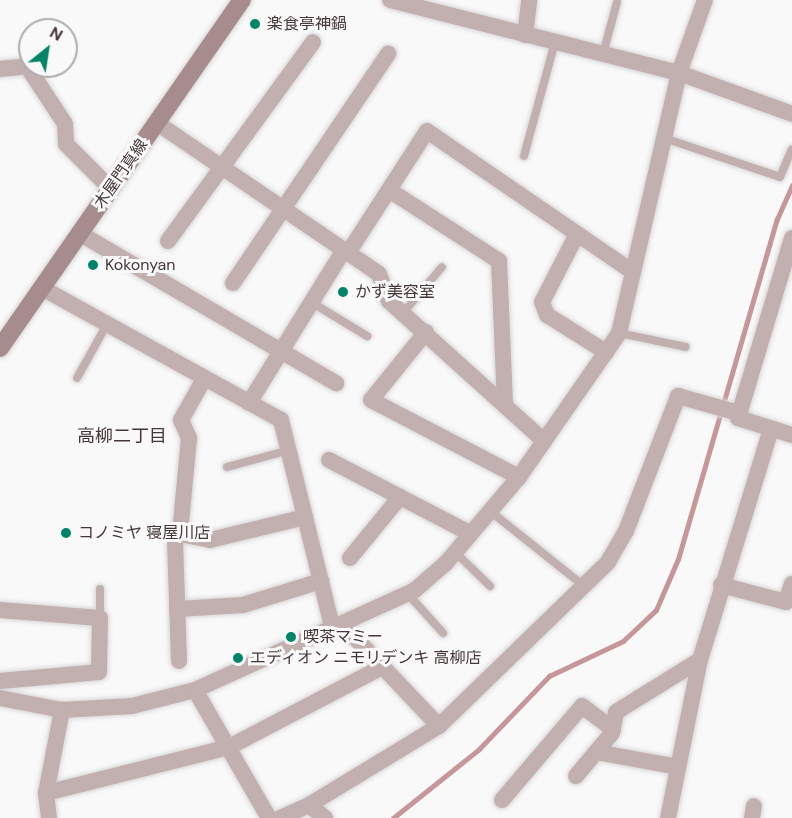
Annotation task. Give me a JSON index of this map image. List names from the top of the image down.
{
  "streets": {
    "main road": ["木屋門真線"]
  },
  "districts": ["高柳二丁目"],
  "places": [
    "楽食亭神鍋",
    "Kokonyan",
    "かず美容室",
    "コノミヤ 寝屋川店",
    "喫茶マミー",
    "エディオン ニモリデンキ 高柳店"
  ],
  "north": "top right"
}
